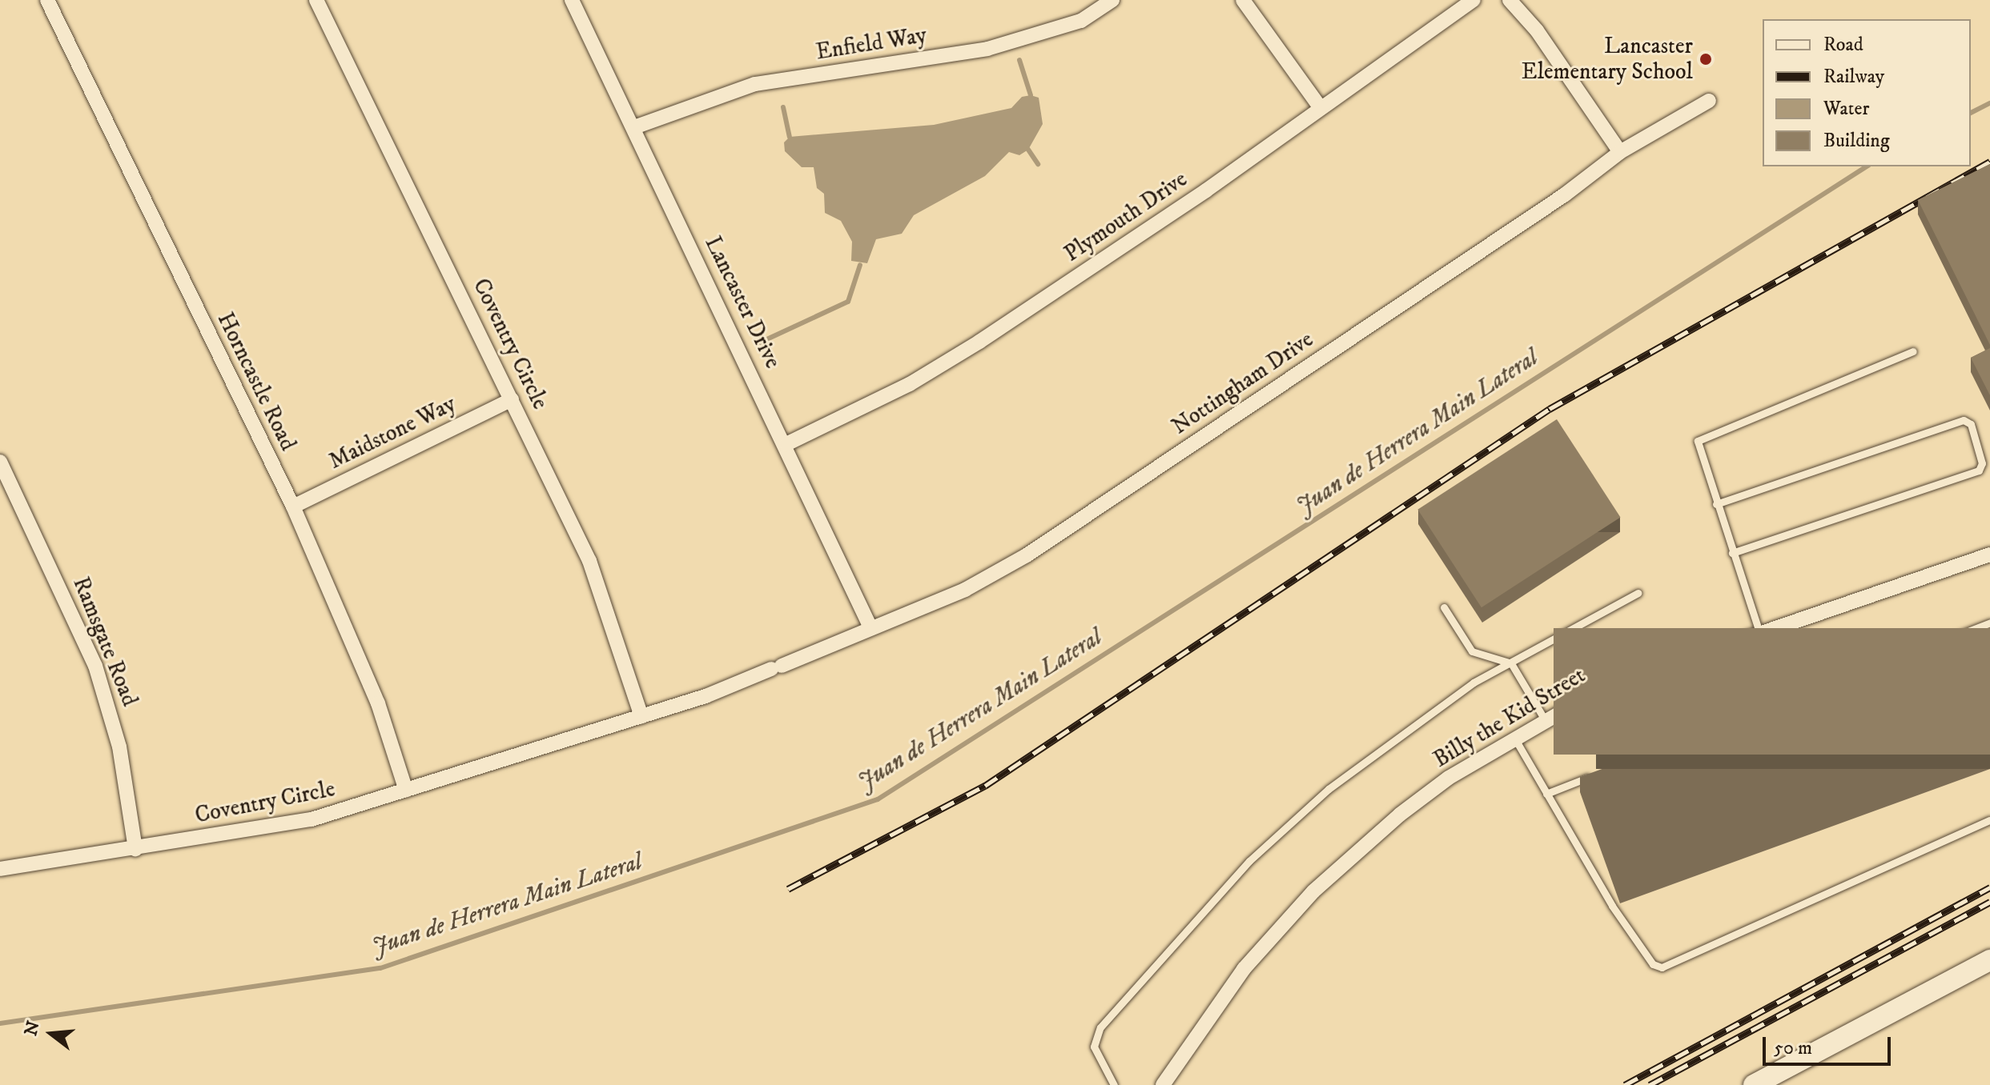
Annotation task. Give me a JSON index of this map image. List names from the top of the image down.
{
  "streets": {
    "street": [
      "Enfield Way",
      "Plymouth Drive",
      "Lancaster Drive",
      "Coventry Circle",
      "Horncastle Road",
      "Nottingham Drive",
      "Maidstone Way",
      "Ramsgate Road",
      "Billy the Kid Street"
    ]
  },
  "crossings": [
    ["Enfield Way", "Lancaster Drive"],
    ["Plymouth Drive", "Lancaster Drive"],
    ["Lancaster Drive", "Nottingham Drive"],
    ["Coventry Circle", "Horncastle Road"],
    ["Coventry Circle", "Nottingham Drive"],
    ["Coventry Circle", "Maidstone Way"],
    ["Coventry Circle", "Ramsgate Road"],
    ["Horncastle Road", "Maidstone Way"]
  ],
  "water": ["Juan de Herrera Main Lateral"],
  "places": ["Lancaster Elementary School"],
  "legend": [
    "Road",
    "Railway",
    "Water",
    "Building"
  ],
  "scale_bar": "50 m",
  "north": "left"
}
